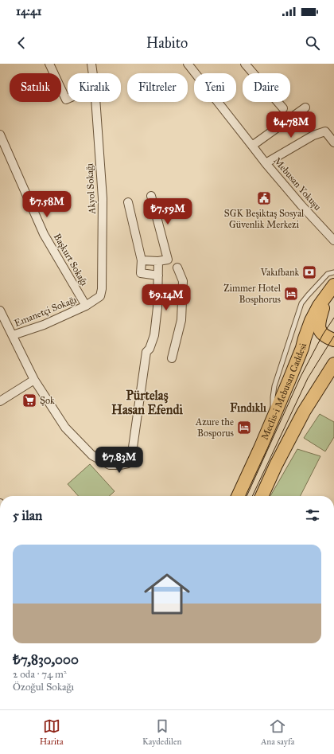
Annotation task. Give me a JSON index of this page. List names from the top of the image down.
{
  "streets": {
    "main road": ["Meclis-i Mebusan Caddesi"],
    "street": [
      "Mebusan Yokuşu",
      "Akyol Sokağı",
      "Başkurt Sokağı",
      "Emanetçi Sokağı"
    ]
  },
  "crossings": [
    ["Akyol Sokağı", "Başkurt Sokağı"],
    ["Akyol Sokağı", "Emanetçi Sokağı"],
    ["Başkurt Sokağı", "Emanetçi Sokağı"]
  ],
  "districts": ["Pürtelaş Hasan Efendi", "Fındıklı"],
  "places": {
    "public building": ["SGK Beşiktaş Sosyal Güvenlik Merkezi"],
    "bank": ["Vakıfbank"],
    "hotel": ["Zimmer Hotel Bosphorus", "Azure the Bosporus"],
    "supermarket": ["Şok"]
  },
  "page": {
    "status": "14:41",
    "header": "Habito",
    "chip": [
      "Satılık",
      "Kiralık",
      "Filtreler",
      "Yeni",
      "Daire"
    ],
    "price": [
      "₺4.78M",
      "₺7.58M",
      "₺7.59M",
      "₺9.14M",
      "₺7.83M"
    ],
    "heading": "5 ilan",
    "list": [
      {
        "name": "₺7,830,000",
        "note": "2 oda · 74 m² · Özoğul Sokağı"
      }
    ],
    "tabs": ["Harita", "Kaydedilen", "Ana sayfa"]
  }
}
